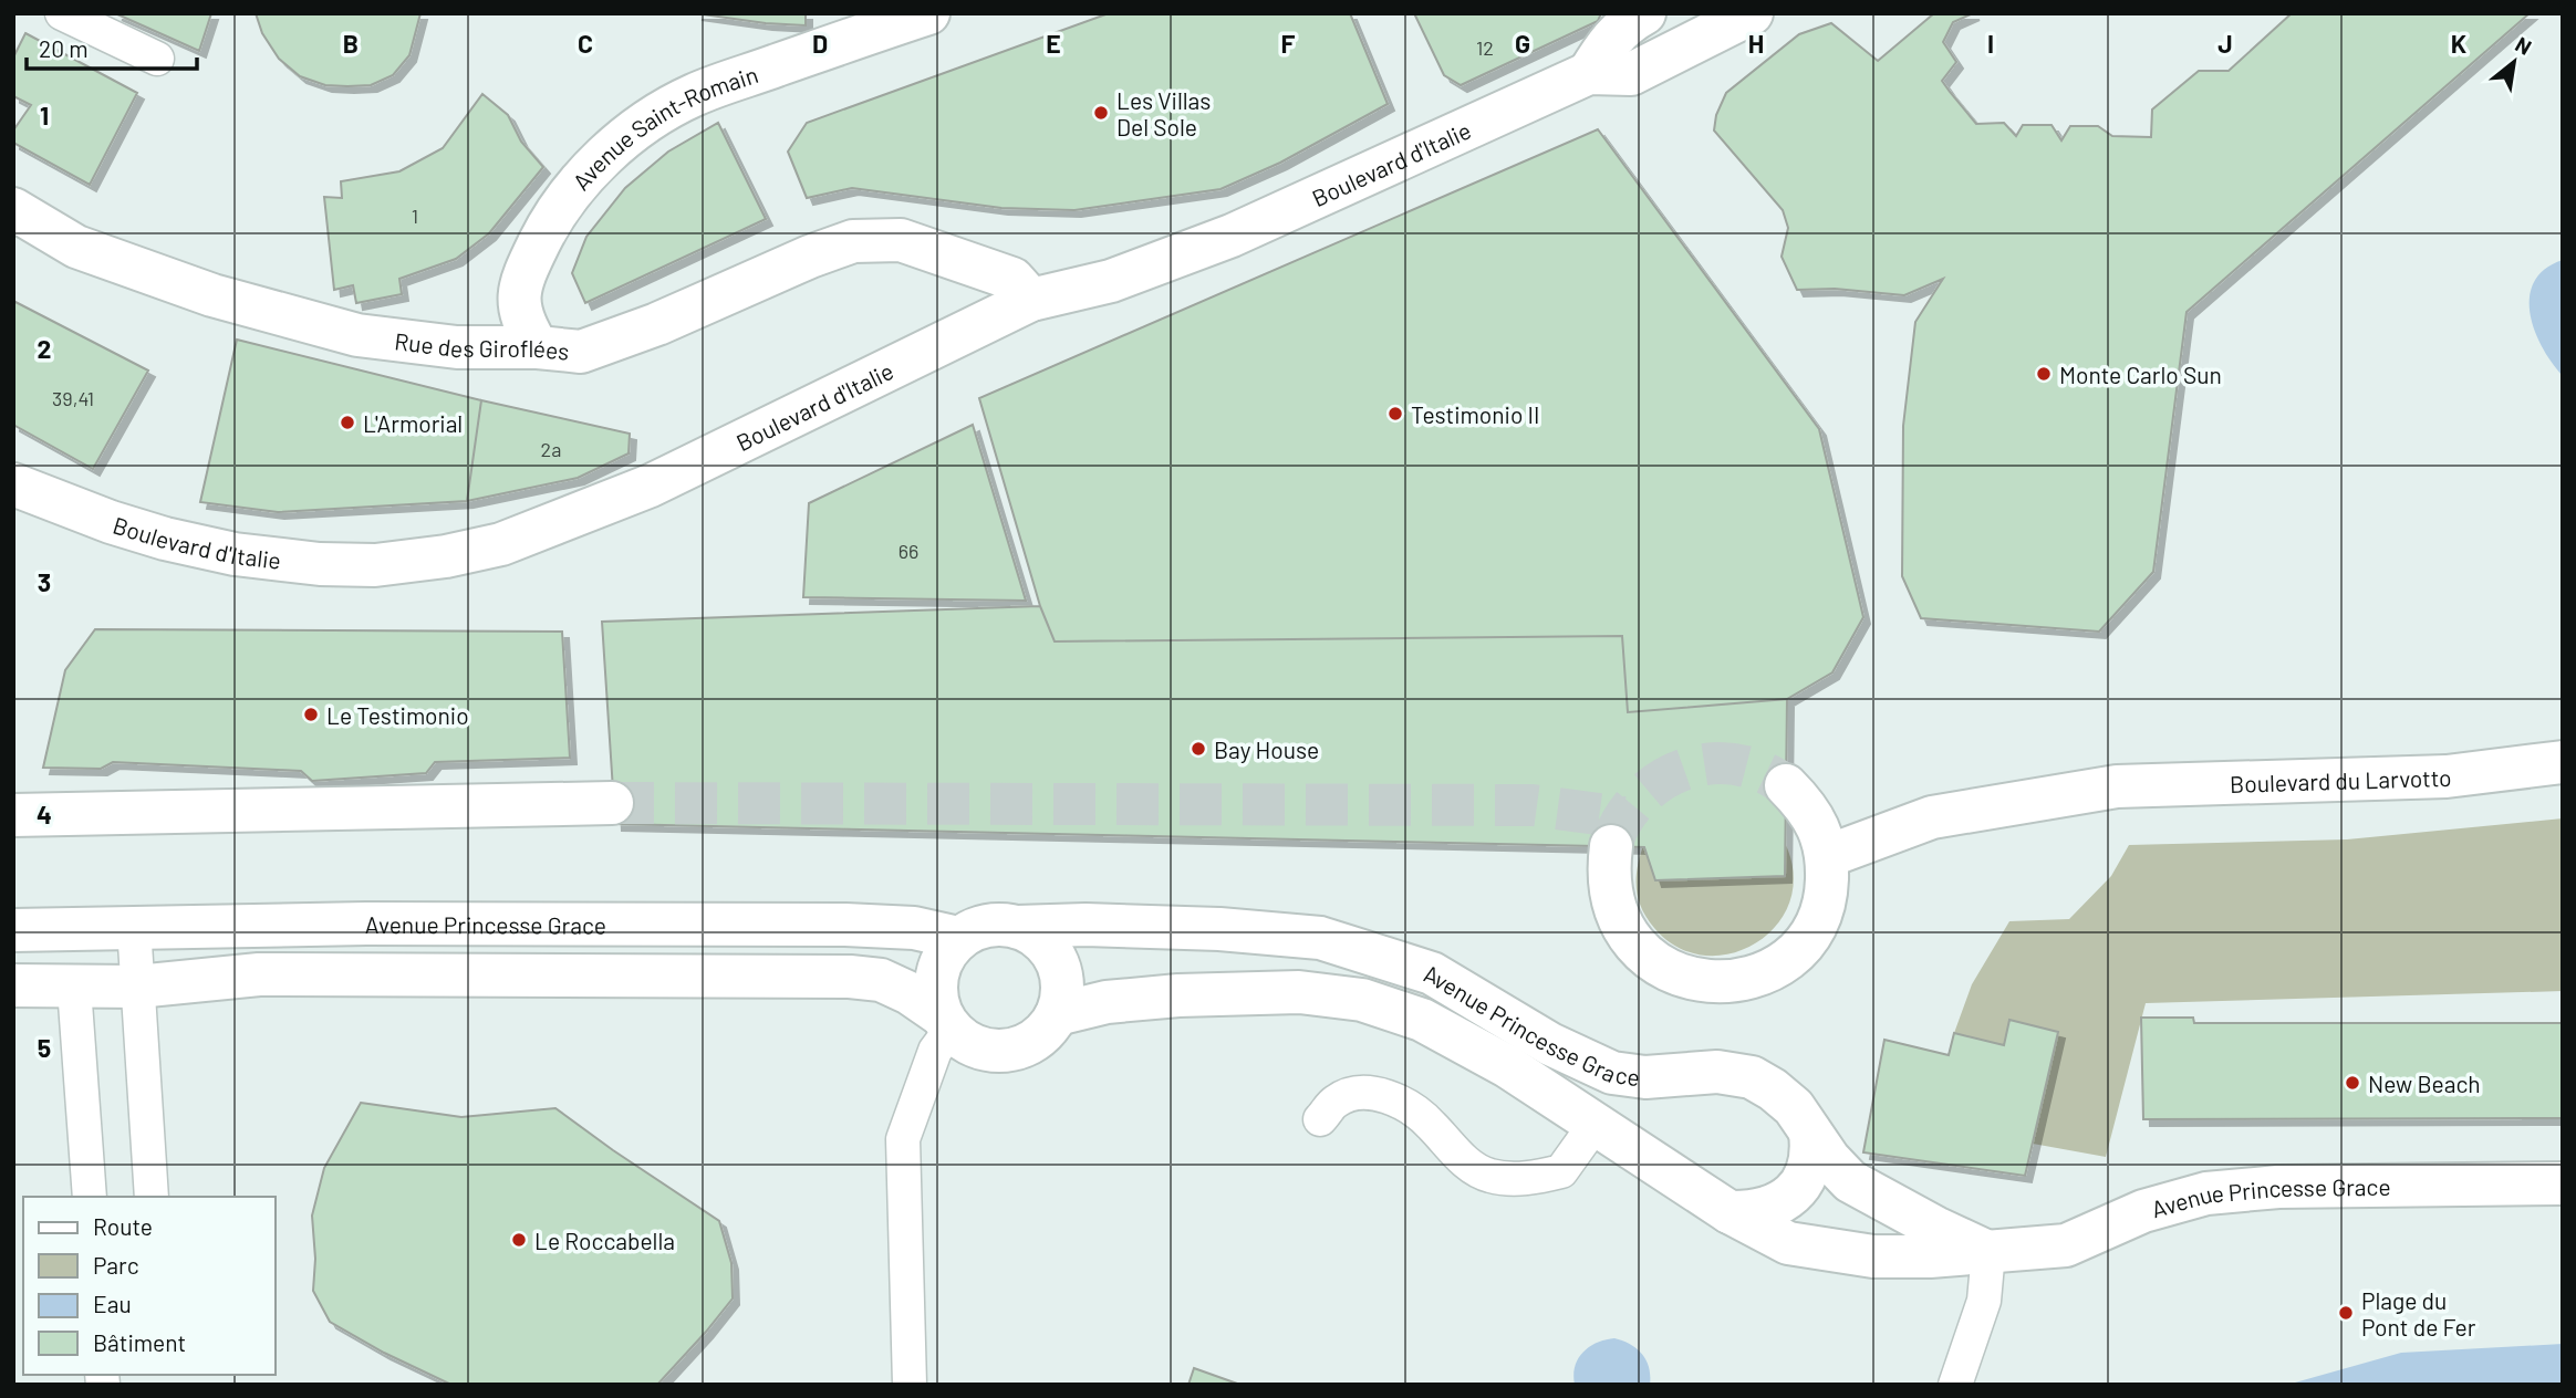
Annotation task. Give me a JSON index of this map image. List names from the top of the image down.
{
  "streets": {
    "street": [
      "Avenue Saint-Romain",
      "Boulevard d'Italie",
      "Rue des Giroflées",
      "Boulevard du Larvotto",
      "Avenue Princesse Grace"
    ]
  },
  "crossings": [
    ["Avenue Saint-Romain", "Rue des Giroflées"],
    ["Boulevard d'Italie", "Rue des Giroflées"]
  ],
  "places": [
    "Les Villas Del Sole",
    "Monte Carlo Sun",
    "Testimonio II",
    "L'Armorial",
    "Le Testimonio",
    "Bay House",
    "New Beach",
    "Le Roccabella",
    "Plage du Pont de Fer"
  ],
  "house_numbers": [
    "12",
    "1",
    "39,41",
    "2a",
    "66"
  ],
  "legend": [
    "Route",
    "Parc",
    "Eau",
    "Bâtiment"
  ],
  "scale_bar": "20 m",
  "north": "top right",
  "grid": {
    "columns": [
      "B",
      "C",
      "D",
      "E",
      "F",
      "G",
      "H",
      "I",
      "J",
      "K"
    ],
    "rows": [
      "1",
      "2",
      "3",
      "4",
      "5"
    ]
  }
}
